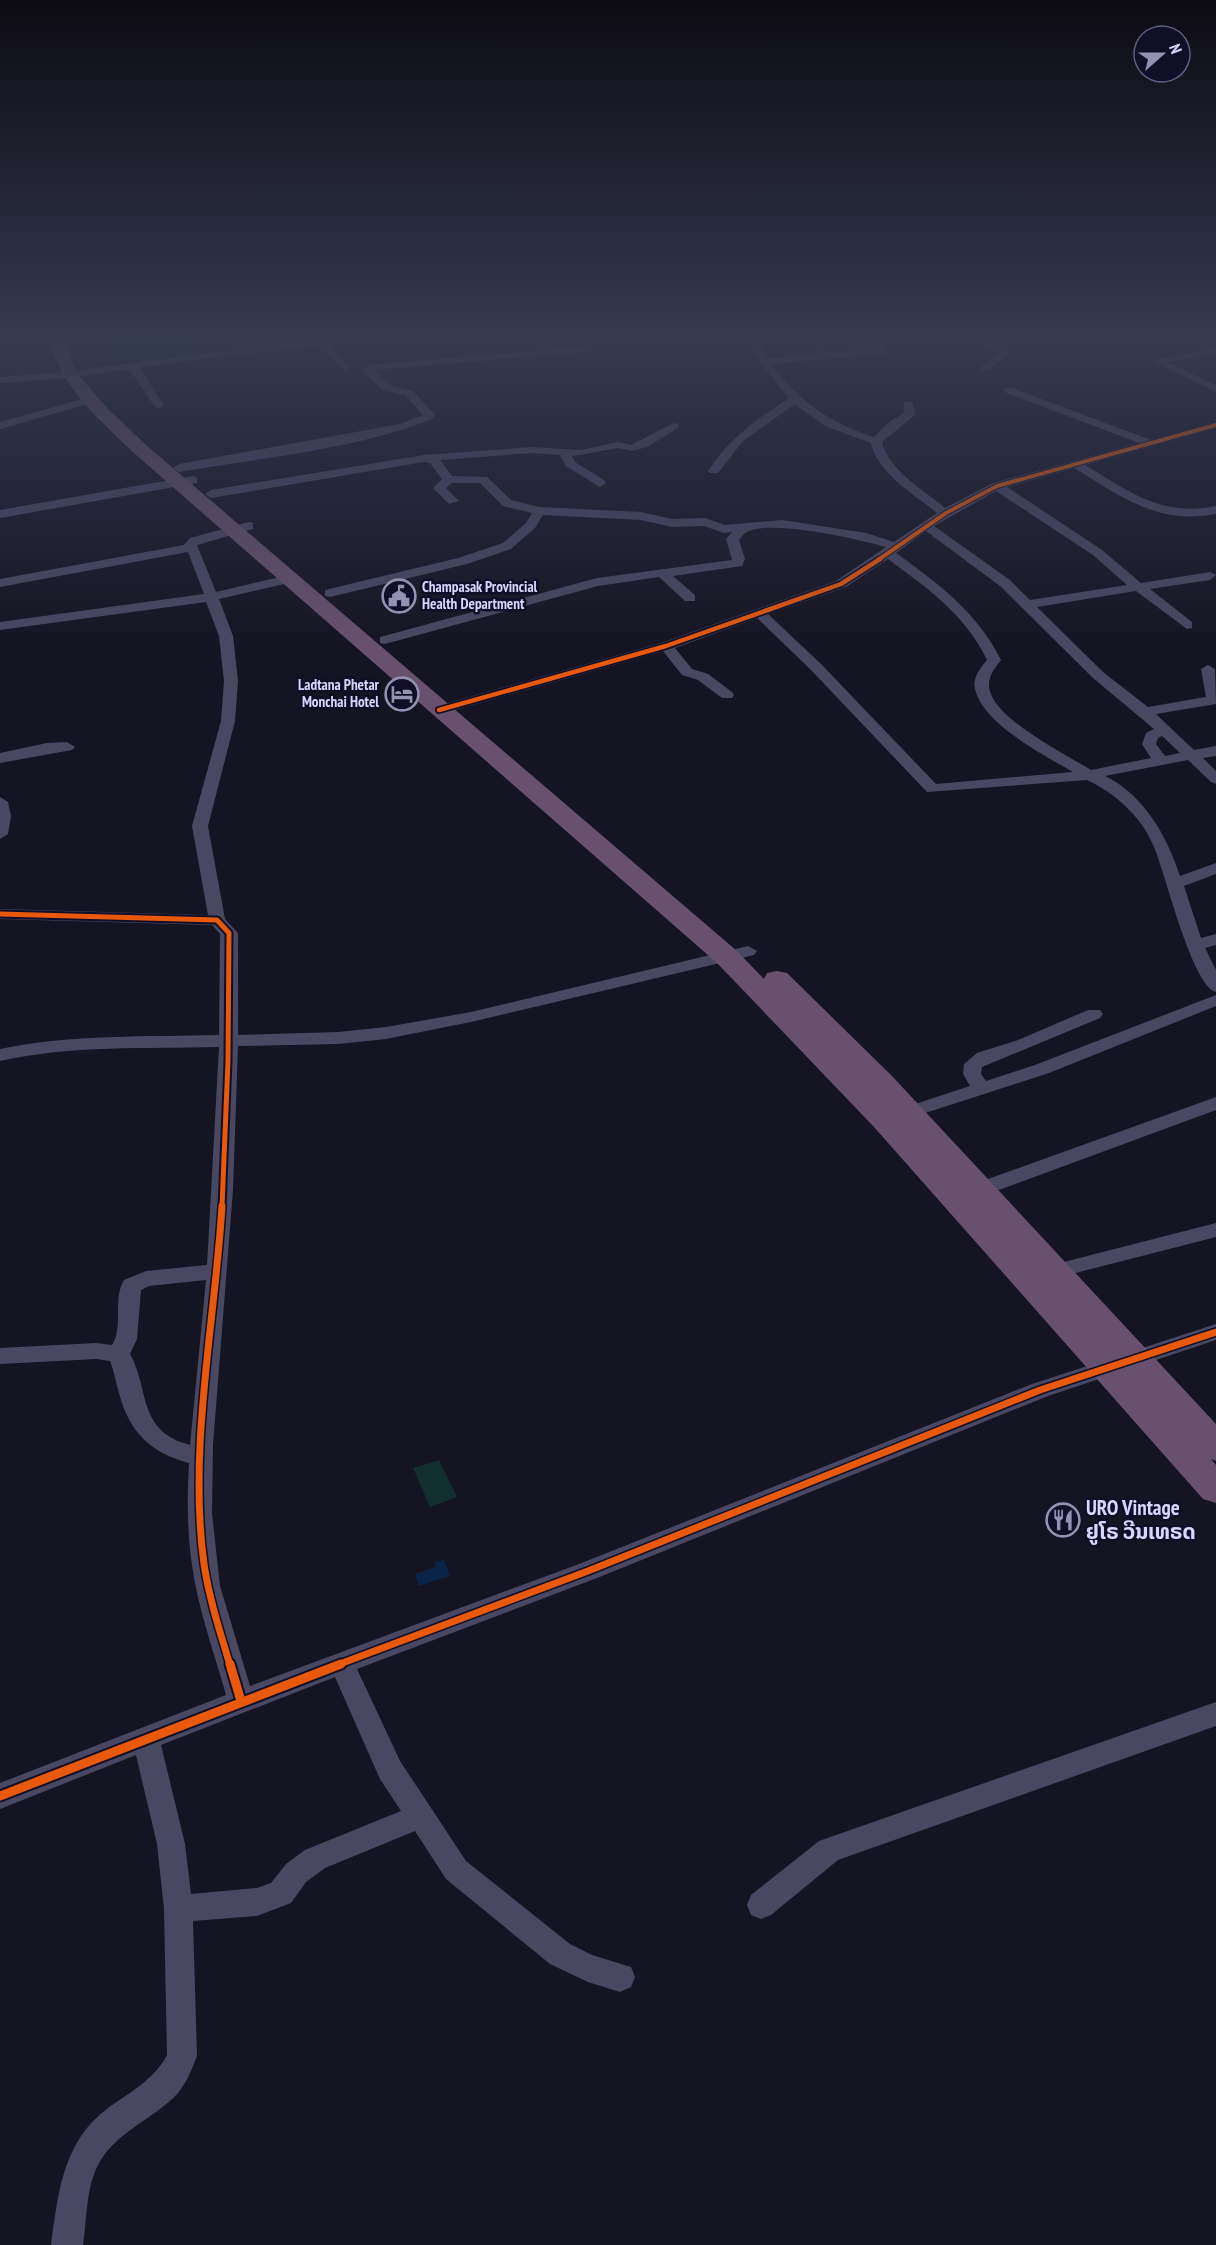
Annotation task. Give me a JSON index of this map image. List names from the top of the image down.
{
  "places": {
    "public building": ["Champasak Provincial Health Department"],
    "hotel": ["Ladtana Phetar Monchai Hotel"],
    "restaurant": ["URO Vintage ຢູໂຣ ວີນເທຣດ"]
  },
  "north": "right"
}
